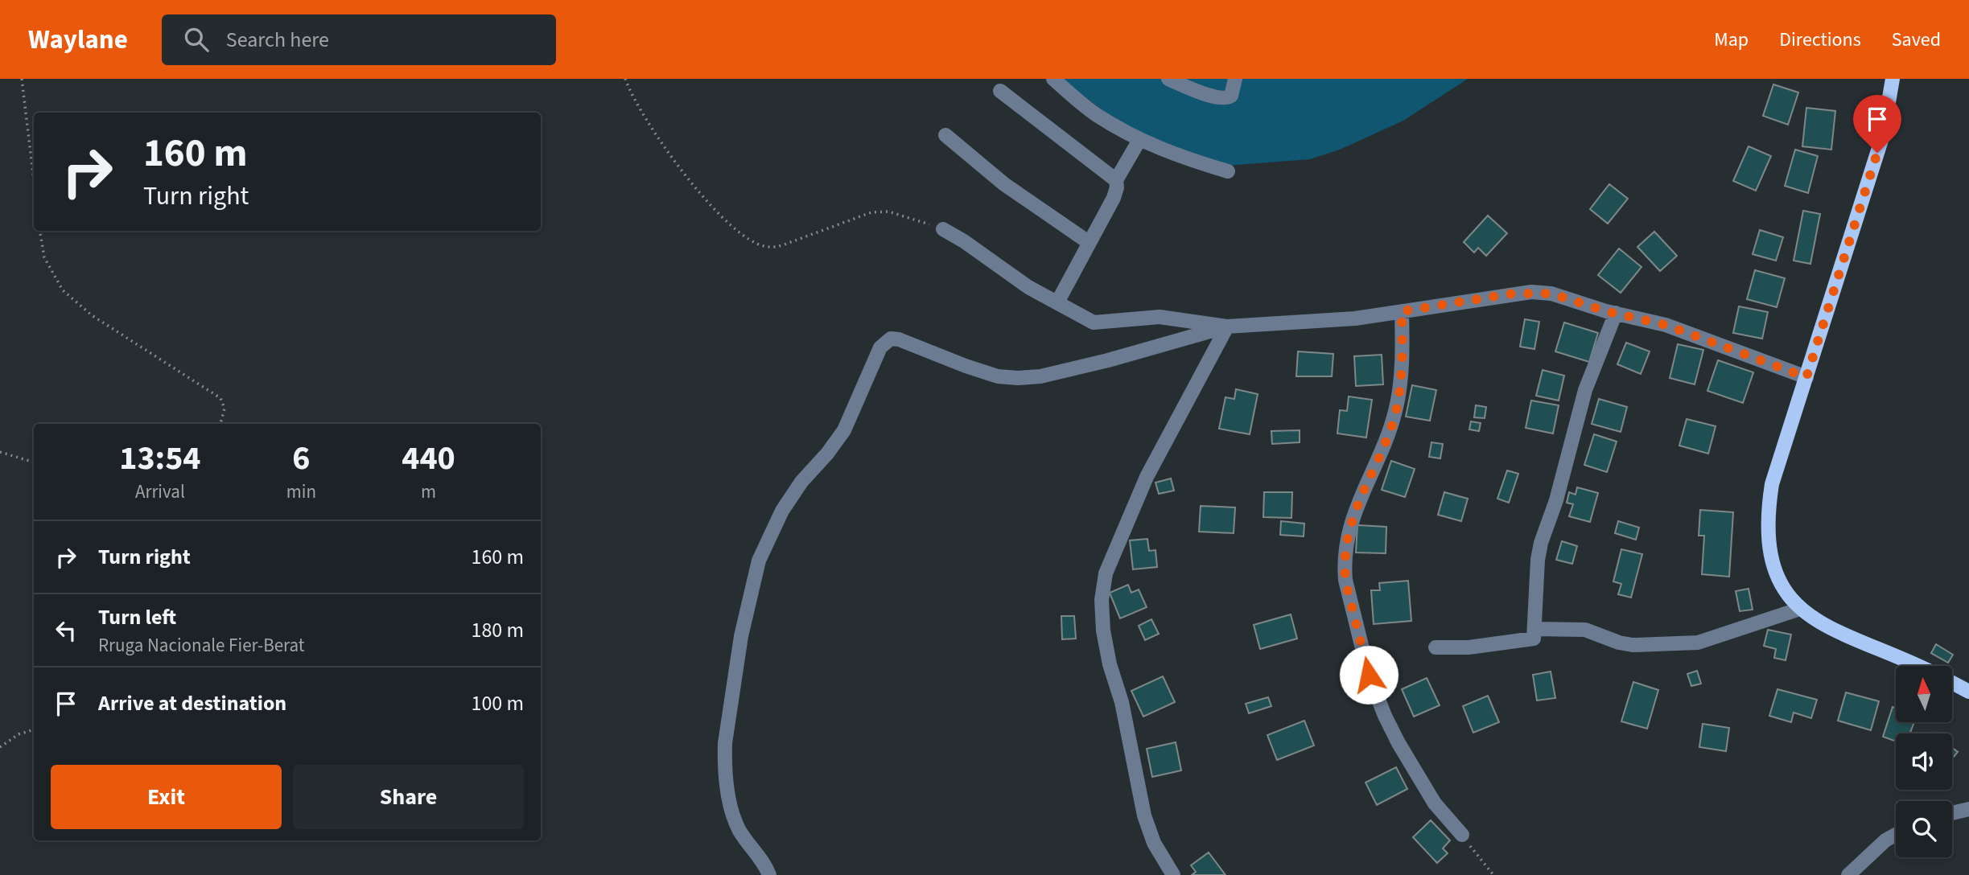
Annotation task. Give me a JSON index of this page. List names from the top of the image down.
{
  "north": "top",
  "page": {
    "header": "Waylane",
    "search": "Search here",
    "nav": ["Map", "Directions", "Saved"],
    "turn": ["160 m", "Turn right"],
    "eta": [
      "13:54",
      "Arrival",
      "6",
      "min",
      "440",
      "m"
    ],
    "list": [
      {
        "name": "Turn right",
        "value": "160 m"
      },
      {
        "name": "Turn left",
        "note": "Rruga Nacionale Fier-Berat",
        "value": "180 m"
      },
      {
        "name": "Arrive at destination",
        "value": "100 m"
      }
    ],
    "buttons": ["Exit", "Share"]
  }
}
